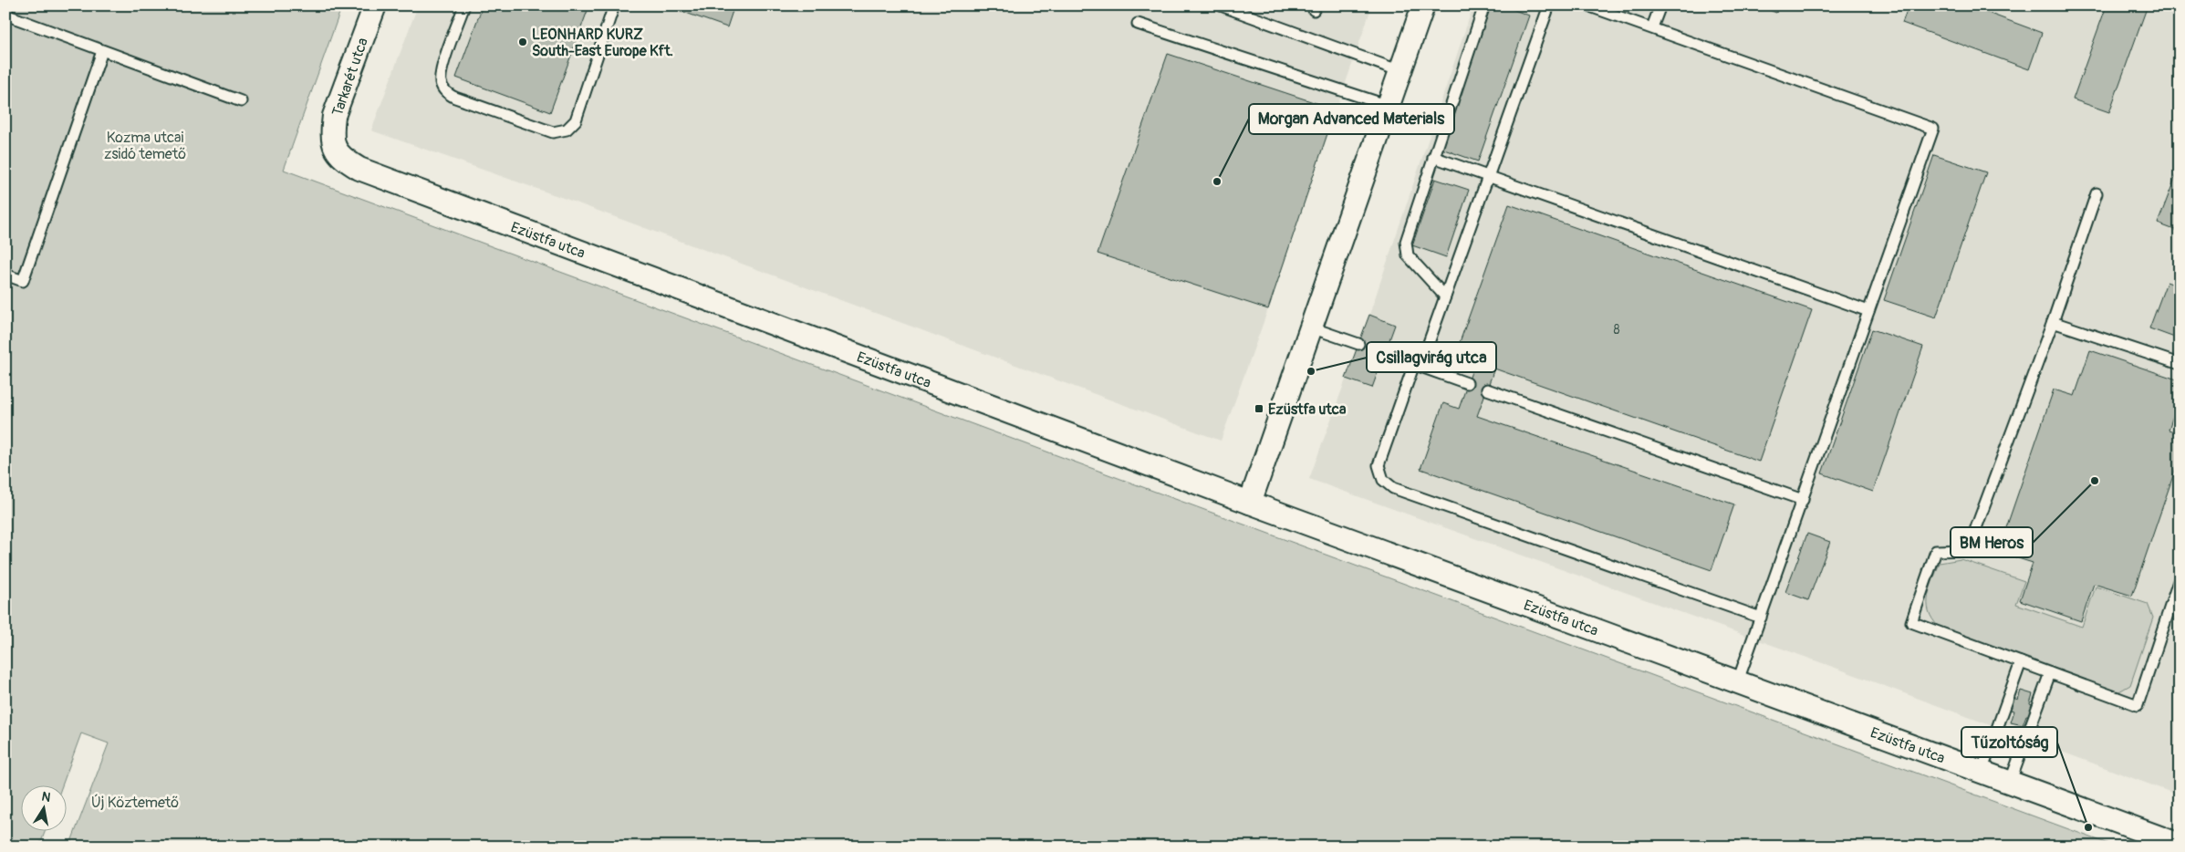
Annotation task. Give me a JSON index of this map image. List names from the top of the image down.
{
  "streets": {
    "street": ["Tarkarét utca", "Ezüstfa utca"]
  },
  "crossings": [
    ["Tarkarét utca", "Ezüstfa utca"]
  ],
  "parks": ["Kozma utcai zsidó temető", "Új Köztemető"],
  "places": {
    "other": [
      "LEONHARD KURZ South-East Europe Kft.",
      "Morgan Advanced Materials",
      "Csillagvirág utca",
      "BM Heros",
      "Tűzoltóság"
    ],
    "transit": ["Ezüstfa utca"]
  },
  "house_numbers": ["8"],
  "north": "top"
}
